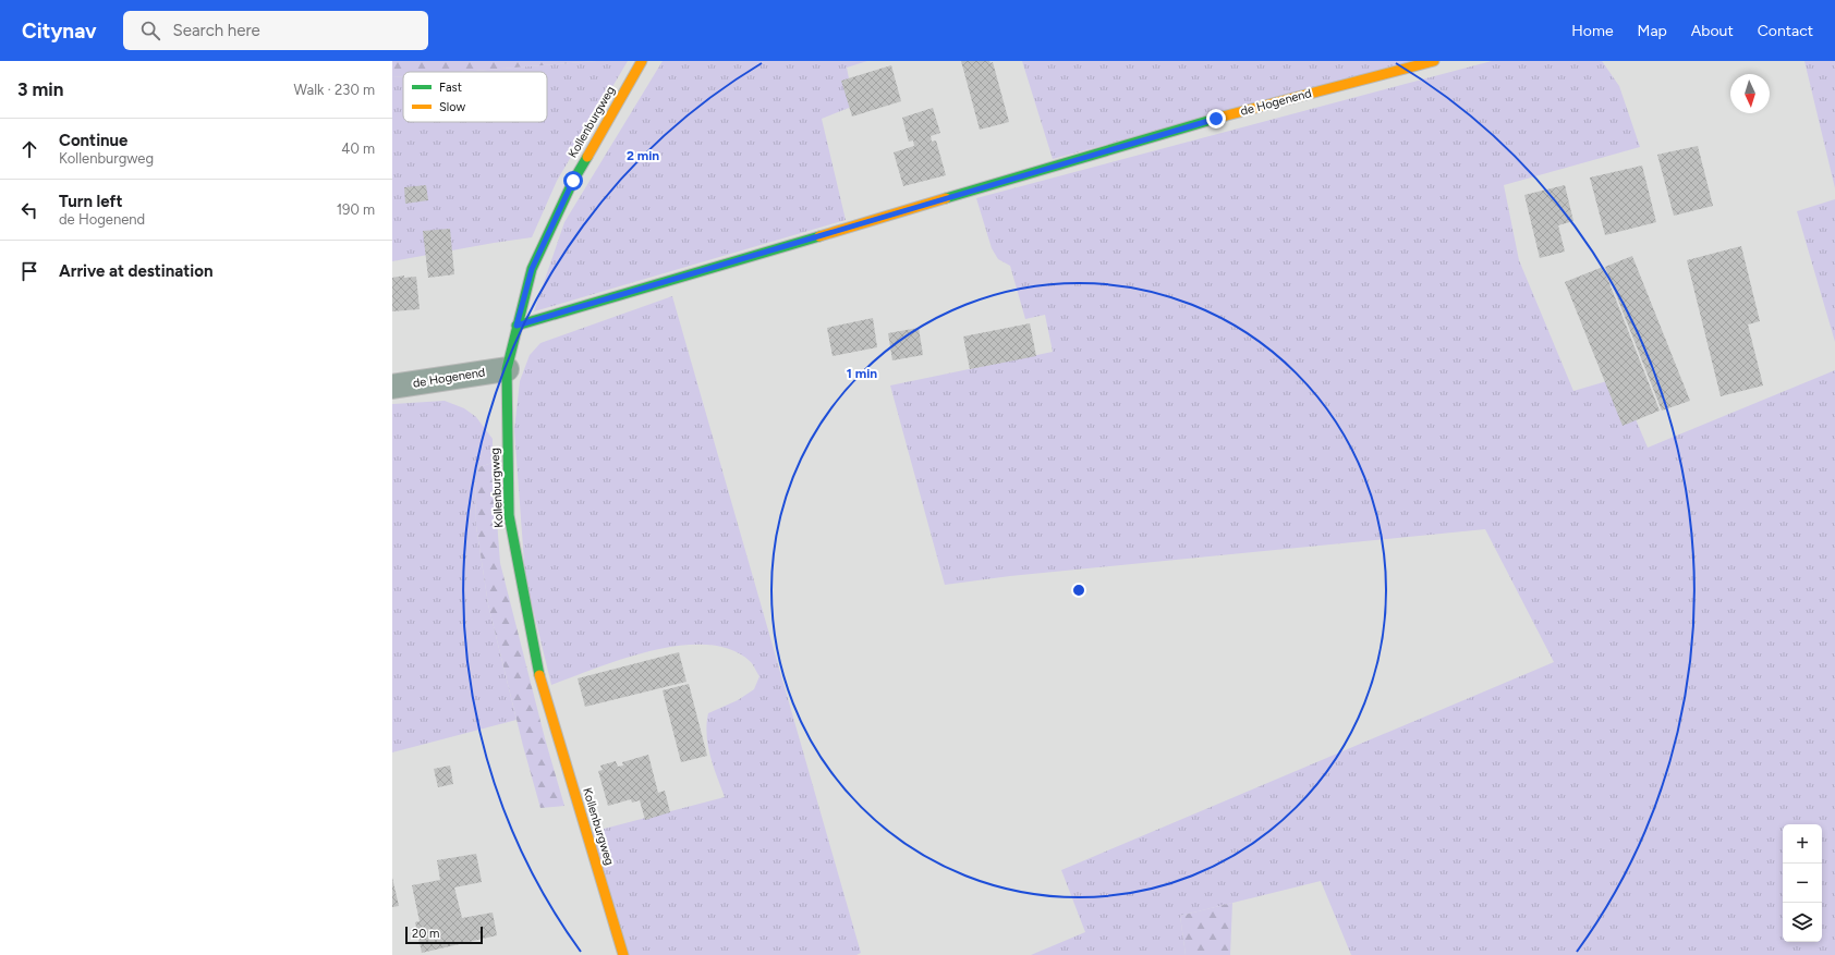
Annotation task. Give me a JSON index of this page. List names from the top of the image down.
{
  "streets": {
    "street": ["de Hogenend", "Kollenburgweg"]
  },
  "crossings": [
    ["de Hogenend", "Kollenburgweg"]
  ],
  "legend": ["Fast", "Slow"],
  "scale_bar": "20 m",
  "north": "bottom",
  "page": {
    "header": "Citynav",
    "search": "Search here",
    "nav": [
      "Home",
      "Map",
      "About",
      "Contact"
    ],
    "heading": ["3 min", "Walk · 230 m"],
    "list": [
      ["Continue", "Kollenburgweg", "40 m"],
      ["Turn left", "de Hogenend", "190 m"],
      "Arrive at destination"
    ],
    "map_buttons": ["+", "−"],
    "scale": "20 m"
  },
  "rings": ["2 min", "1 min"]
}
